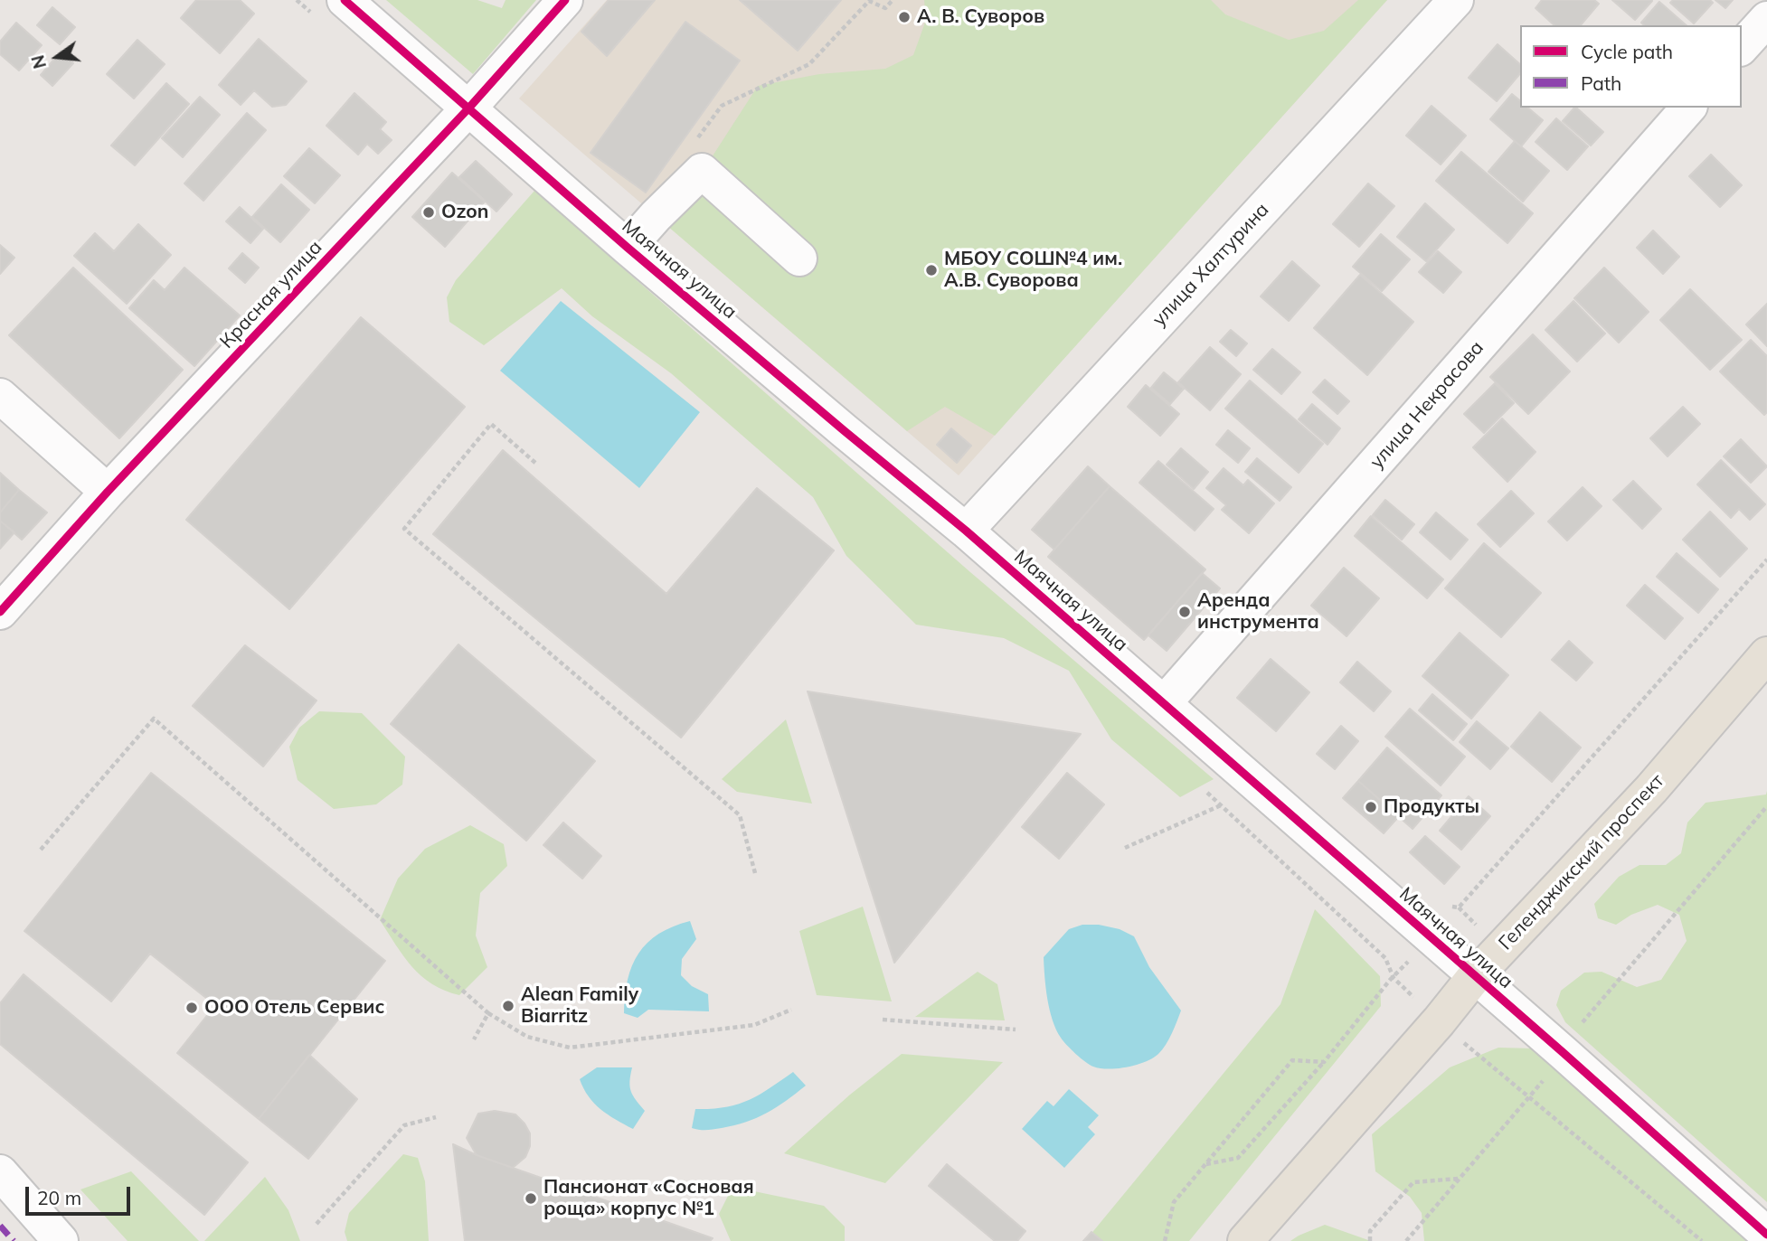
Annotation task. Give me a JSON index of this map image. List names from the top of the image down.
{
  "streets": {
    "main road": ["Геленджикский проспект"],
    "street": [
      "улица Халтурина",
      "Маячная улица",
      "Красная улица",
      "улица Некрасова"
    ]
  },
  "crossings": [
    ["улица Халтурина", "Маячная улица"],
    ["Маячная улица", "Красная улица"],
    ["Маячная улица", "улица Некрасова"],
    ["Маячная улица", "Геленджикский проспект"]
  ],
  "places": [
    "А. В. Суворов",
    "Ozon",
    "МБОУ СОШ№4 им. А.В. Суворова",
    "Аренда инструмента",
    "Продукты",
    "Alean Family Biarritz",
    "ООО Отель Сервис",
    "Пансионат «Сосновая роща» корпус №1"
  ],
  "legend": ["Cycle path", "Path"],
  "scale_bar": "20 m",
  "north": "left"
}
